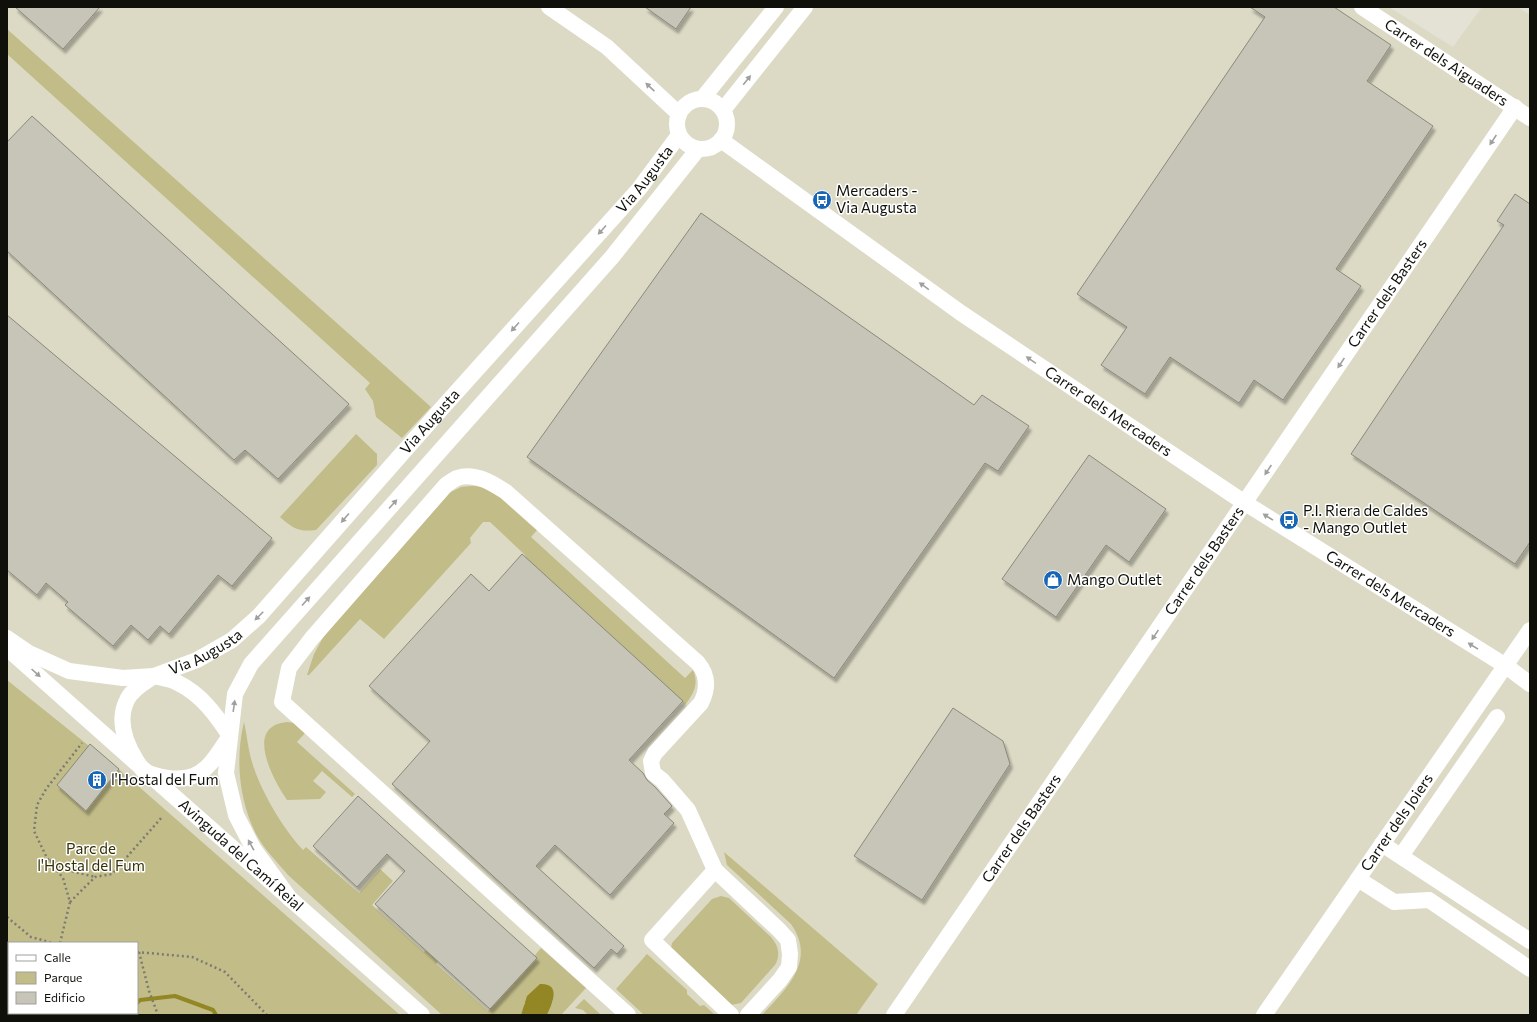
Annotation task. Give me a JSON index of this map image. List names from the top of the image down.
{
  "streets": {
    "street": [
      "Carrer dels Aiguaders",
      "Via Augusta",
      "Carrer dels Basters",
      "Carrer dels Mercaders",
      "Carrer dels Joiers",
      "Avinguda del Camí Reial"
    ]
  },
  "crossings": [
    ["Carrer dels Aiguaders", "Carrer dels Basters"],
    ["Via Augusta", "Carrer dels Mercaders"],
    ["Via Augusta", "Avinguda del Camí Reial"],
    ["Carrer dels Basters", "Carrer dels Mercaders"],
    ["Carrer dels Mercaders", "Carrer dels Joiers"]
  ],
  "one_way": ["Carrer dels Basters", "Carrer dels Mercaders"],
  "parks": ["Parc de l'Hostal del Fum"],
  "places": {
    "bus stop": ["Mercaders - Via Augusta", "P.I. Riera de Caldes - Mango Outlet"],
    "shop": ["Mango Outlet"],
    "building": ["l'Hostal del Fum"]
  },
  "legend": ["Calle", "Parque", "Edificio"]
}
